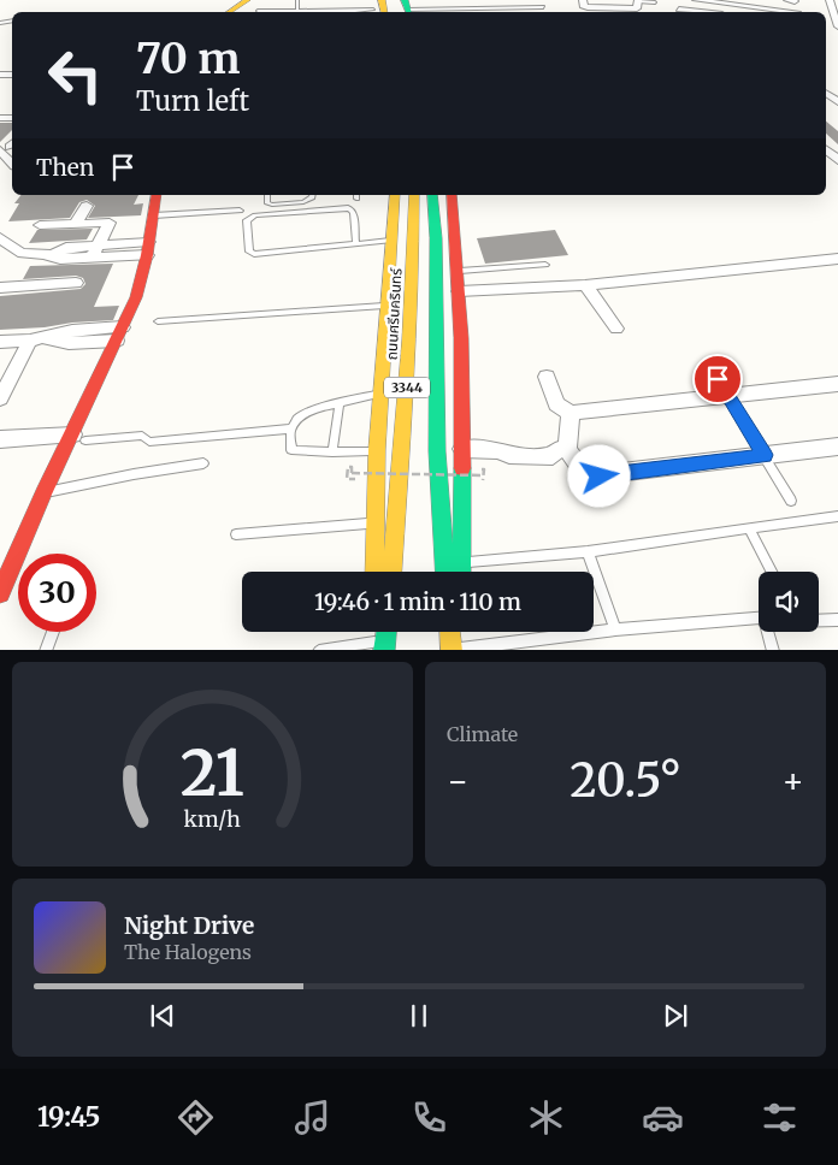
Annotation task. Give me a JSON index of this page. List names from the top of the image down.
{
  "streets": {
    "main road": ["ถนนศรีนครินทร์", "3344"]
  },
  "page": {
    "turn": ["70 m", "Turn left"],
    "then": "Then",
    "limit": "30",
    "trip": "19:46 · 1 min · 110 m",
    "tile": "Climate",
    "heat": ["−", "20.5°", "+"],
    "song": ["Night Drive", "The Halogens"],
    "tabs": "19:45",
    "gauge": ["21", "km/h"]
  }
}
